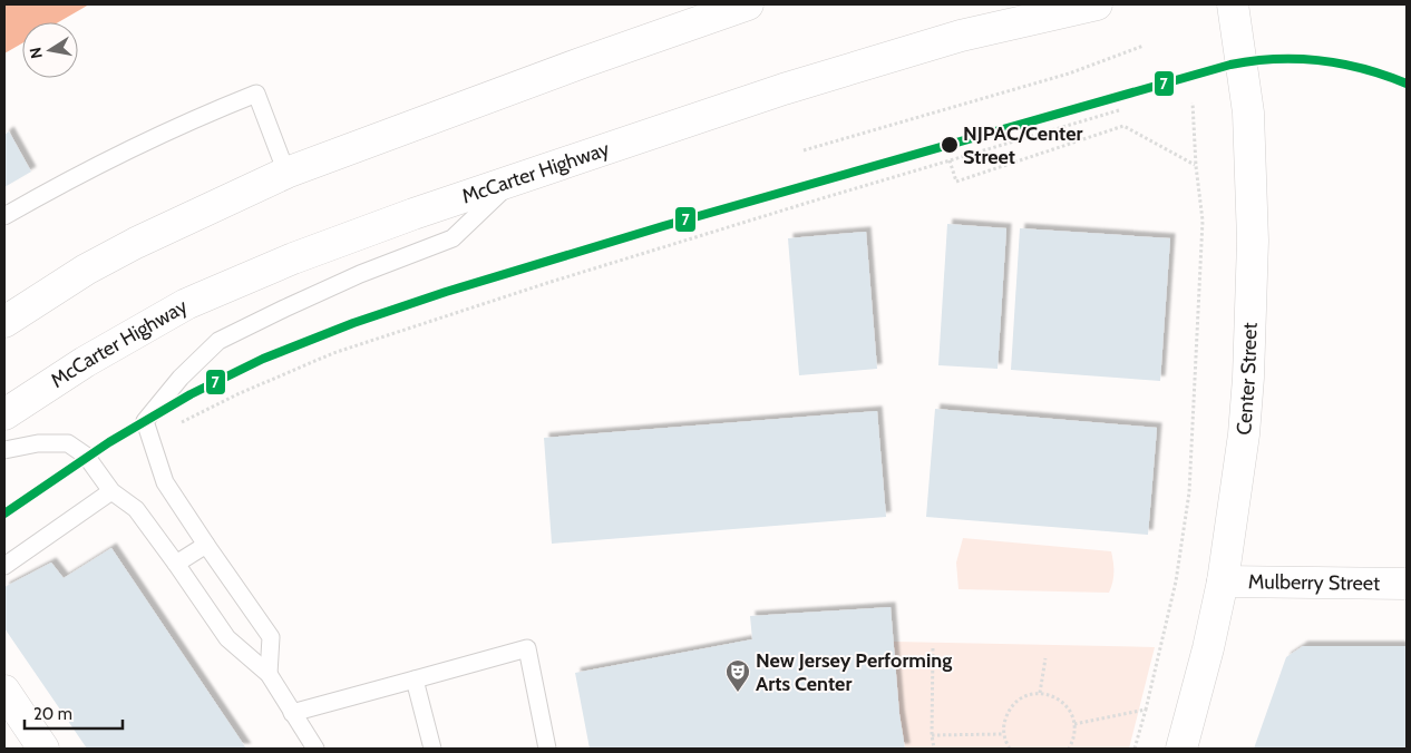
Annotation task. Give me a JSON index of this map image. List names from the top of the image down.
{
  "streets": {
    "main road": ["McCarter Highway", "Center Street", "Mulberry Street"]
  },
  "crossings": [
    ["Center Street", "Mulberry Street"]
  ],
  "places": {
    "other": ["NJPAC/Center Street"],
    "theatre": ["New Jersey Performing Arts Center"]
  },
  "lines": ["transit line 7"],
  "scale_bar": "20 m",
  "north": "left"
}
